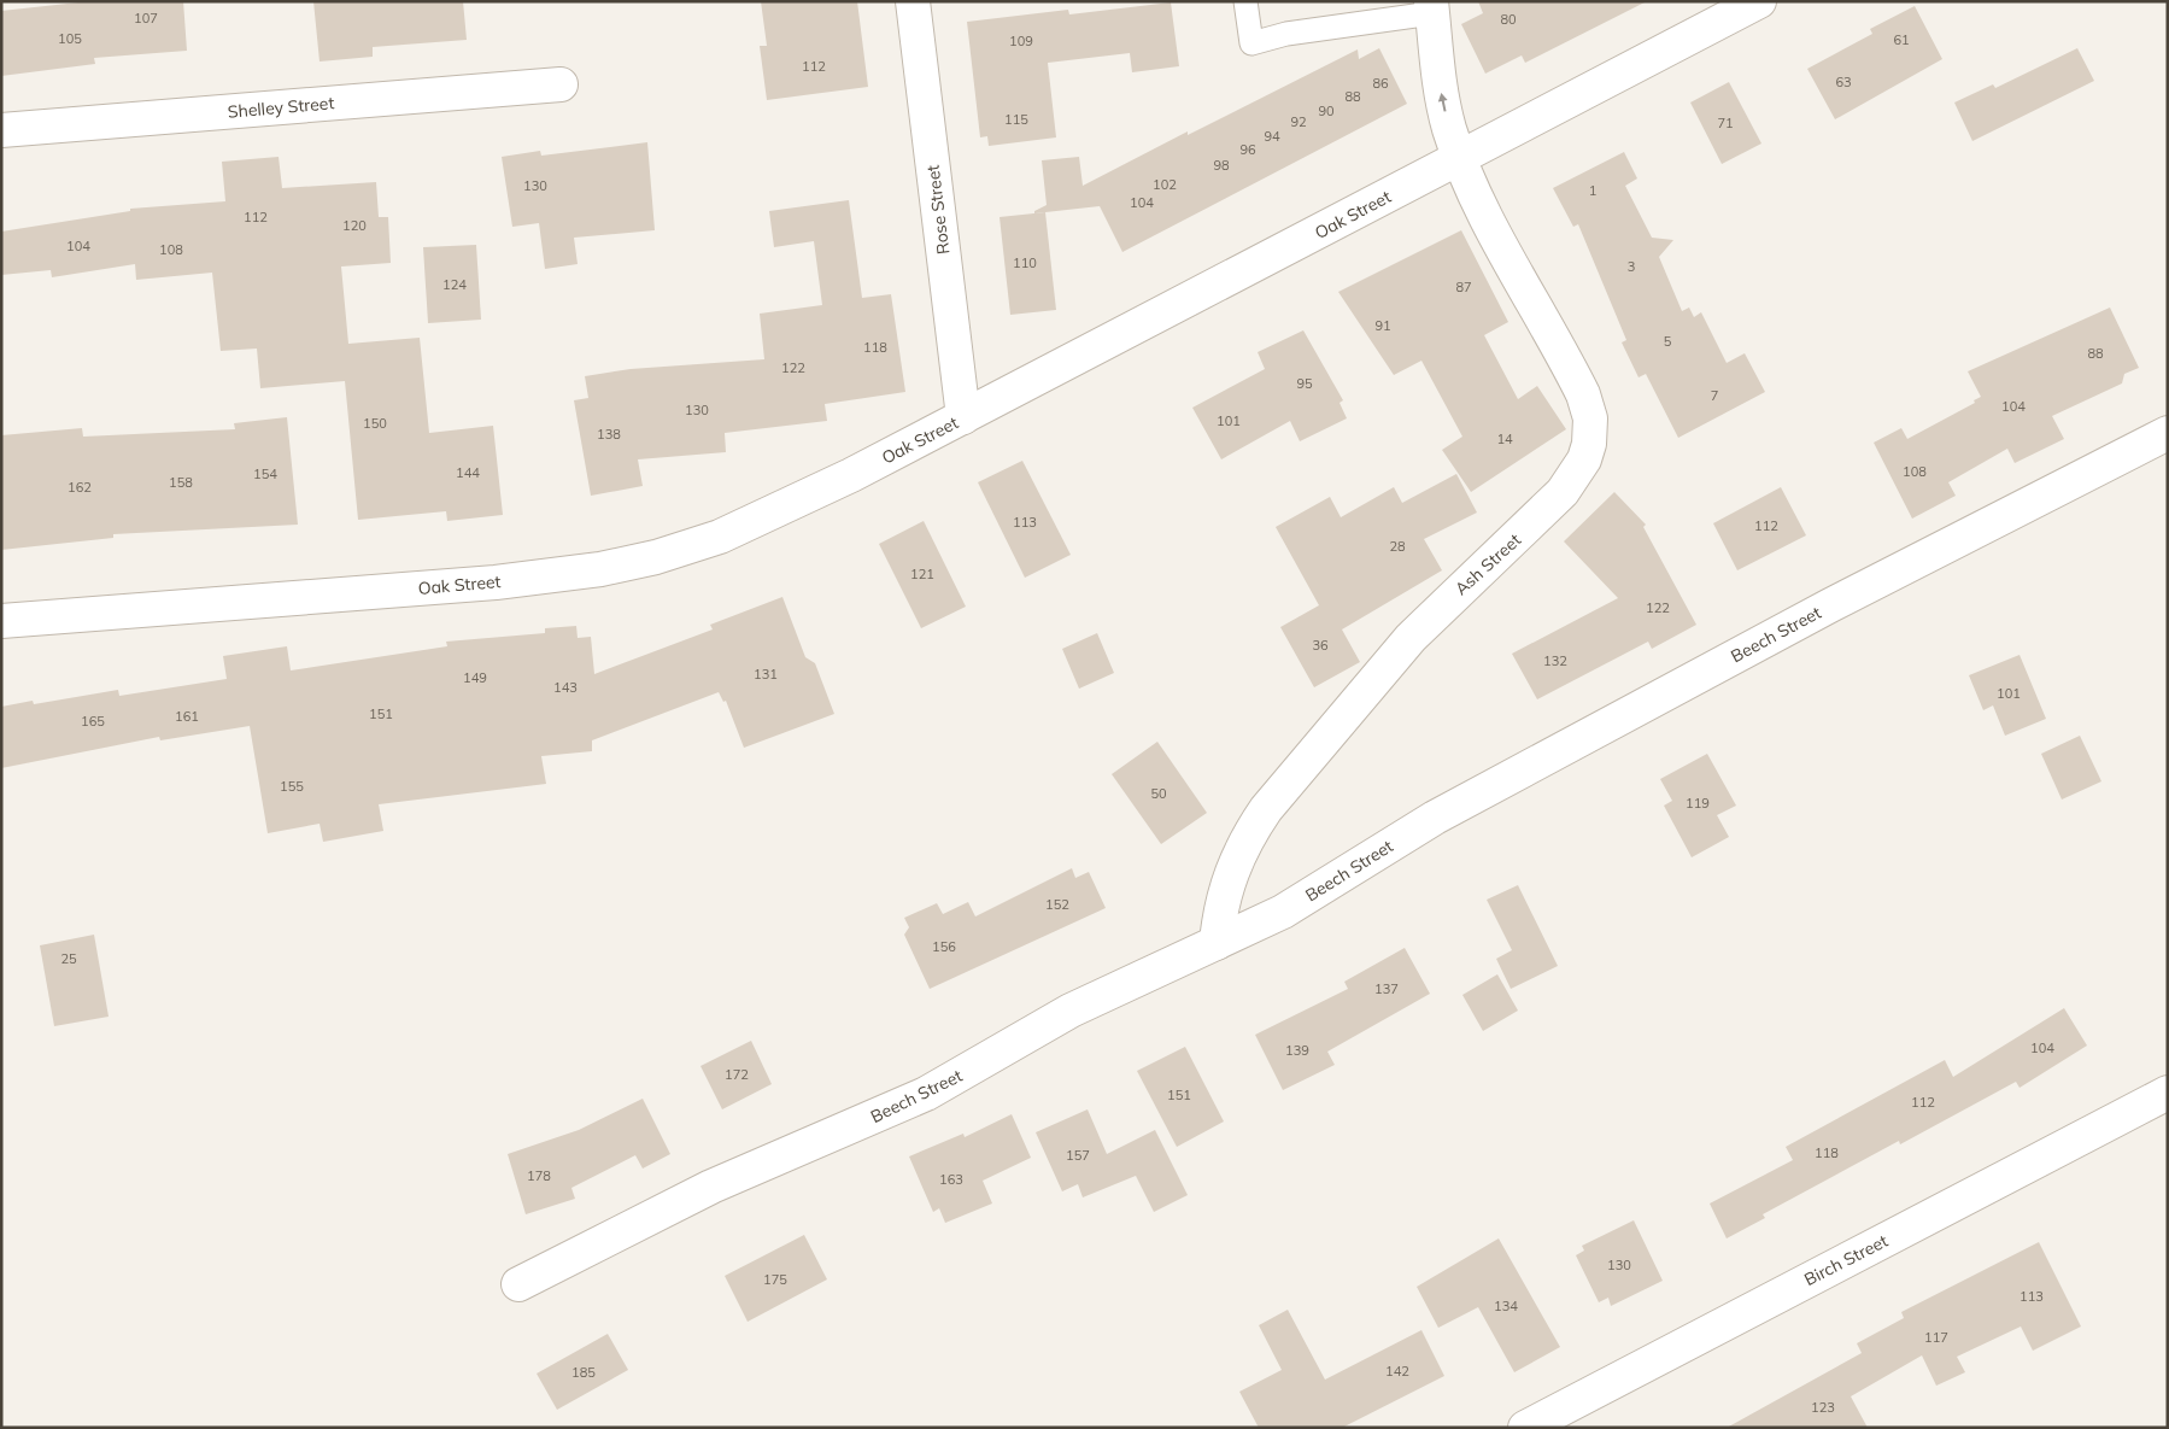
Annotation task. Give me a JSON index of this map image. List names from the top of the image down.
{
  "streets": {
    "street": [
      "Shelley Street",
      "Rose Street",
      "Oak Street",
      "Ash Street",
      "Beech Street",
      "Birch Street"
    ]
  },
  "crossings": [
    ["Rose Street", "Oak Street"],
    ["Oak Street", "Ash Street"],
    ["Ash Street", "Beech Street"]
  ],
  "house_numbers": [
    "107",
    "80",
    "105",
    "61",
    "109",
    "112",
    "63",
    "86",
    "88",
    "90",
    "115",
    "92",
    "71",
    "94",
    "96",
    "98",
    "102",
    "130",
    "1",
    "104",
    "112",
    "120",
    "104",
    "108",
    "110",
    "3",
    "124",
    "87",
    "91",
    "5",
    "118",
    "88",
    "122",
    "95",
    "7",
    "104",
    "130",
    "101",
    "150",
    "138",
    "14",
    "108",
    "144",
    "154",
    "158",
    "162",
    "113",
    "112",
    "28",
    "121",
    "122",
    "36",
    "132",
    "131",
    "149",
    "143",
    "101",
    "151",
    "161",
    "165",
    "155",
    "50",
    "119",
    "152",
    "156",
    "25",
    "137",
    "104",
    "139",
    "172",
    "151",
    "112",
    "118",
    "157",
    "178",
    "163",
    "130",
    "175",
    "113",
    "134",
    "117",
    "142",
    "185",
    "123"
  ]
}
